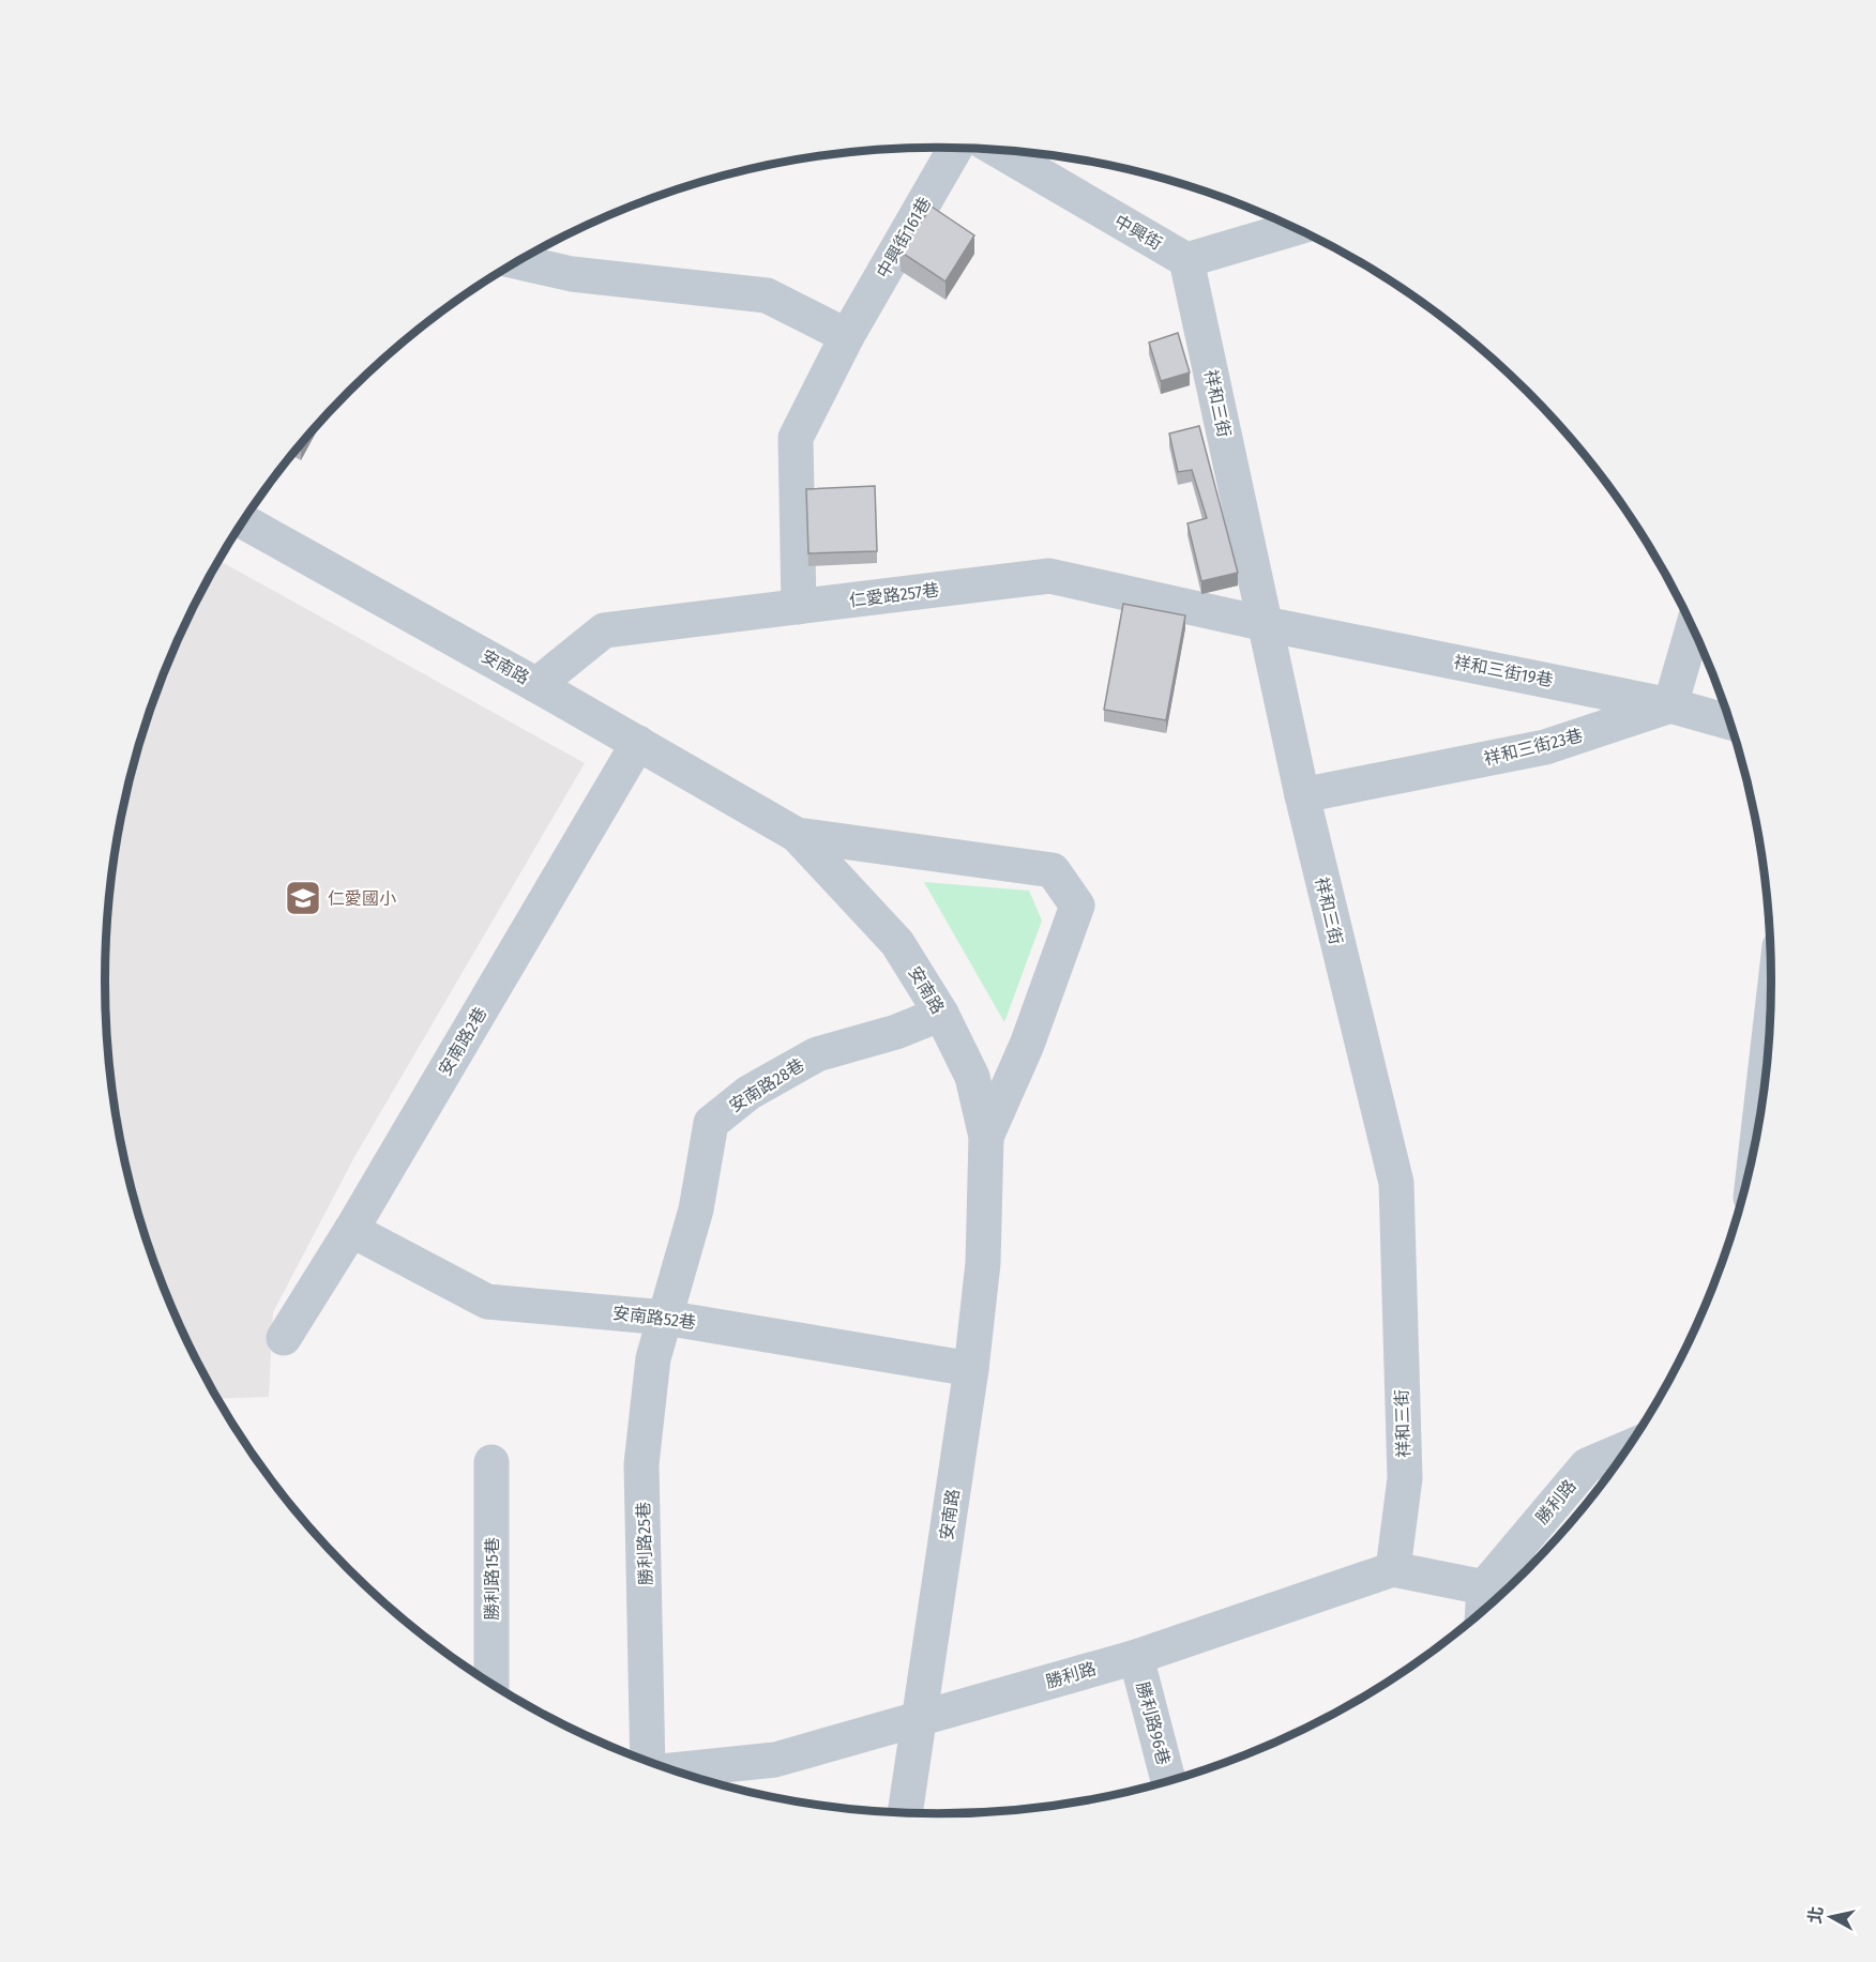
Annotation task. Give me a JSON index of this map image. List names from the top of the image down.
{
  "streets": {
    "street": [
      "中興街",
      "中興街161巷",
      "祥和三街",
      "仁愛路257巷",
      "安南路",
      "祥和三街19巷",
      "祥和三街23巷",
      "安南路2巷",
      "安南路28巷",
      "安南路52巷",
      "勝利路",
      "勝利路25巷",
      "勝利路15巷",
      "勝利路96巷"
    ]
  },
  "crossings": [
    ["中興街", "祥和三街"],
    ["中興街161巷", "仁愛路257巷"],
    ["祥和三街", "仁愛路257巷"],
    ["祥和三街", "祥和三街19巷"],
    ["祥和三街", "祥和三街23巷"],
    ["祥和三街", "勝利路"],
    ["仁愛路257巷", "安南路"],
    ["仁愛路257巷", "祥和三街19巷"],
    ["安南路", "安南路2巷"],
    ["安南路", "安南路28巷"],
    ["安南路", "安南路52巷"],
    ["安南路", "勝利路"],
    ["祥和三街19巷", "祥和三街23巷"],
    ["安南路2巷", "安南路52巷"],
    ["安南路28巷", "安南路52巷"],
    ["安南路28巷", "勝利路25巷"],
    ["安南路52巷", "勝利路25巷"],
    ["勝利路", "勝利路96巷"]
  ],
  "places": {
    "school or university": ["仁愛國小"]
  },
  "north": "left"
}
